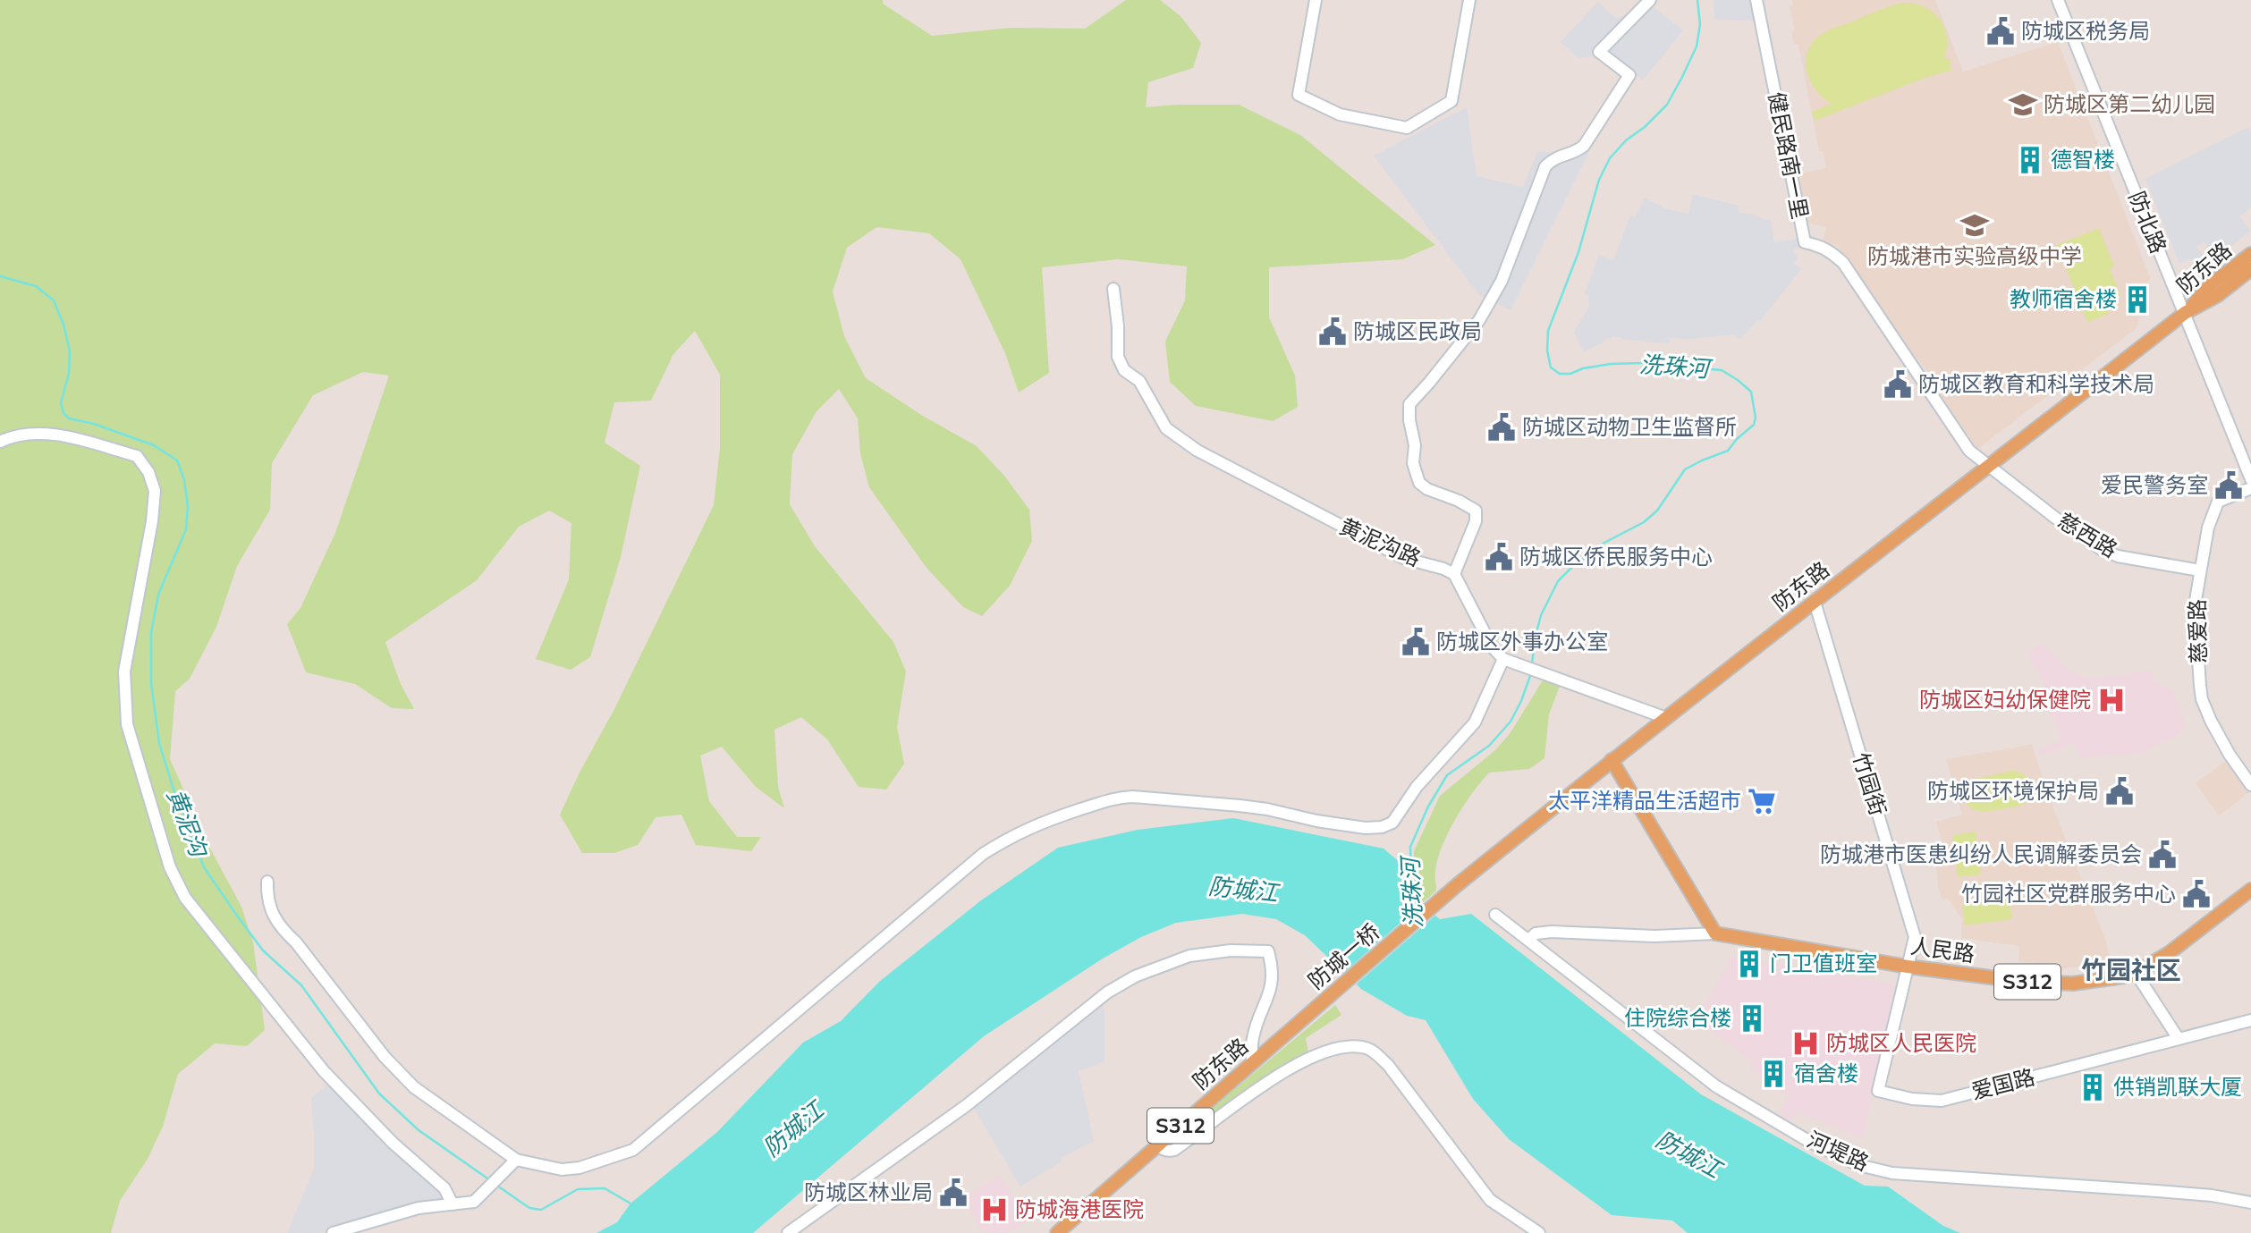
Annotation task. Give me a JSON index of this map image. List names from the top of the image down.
{
  "streets": {
    "main road": [
      "防东路",
      "人民路",
      "防城一桥",
      "S312"
    ],
    "street": [
      "健民路南一里",
      "防北路",
      "慈西路",
      "黄泥沟路",
      "慈爱路",
      "竹园街",
      "爱国路",
      "河堤路"
    ]
  },
  "crossings": [
    ["健民路南一里", "防东路"],
    ["健民路南一里", "慈西路"],
    ["防北路", "防东路"],
    ["防东路", "慈西路"],
    ["防东路", "竹园街"],
    ["防东路", "防城一桥"],
    ["慈西路", "慈爱路"],
    ["竹园街", "人民路"],
    ["竹园街", "爱国路"],
    ["人民路", "爱国路"],
    ["人民路", "河堤路"]
  ],
  "districts": ["竹园社区"],
  "water": ["洗珠河", "黄泥沟", "防城江"],
  "places": {
    "public building": [
      "防城区税务局",
      "防城区民政局",
      "防城区教育和科学技术局",
      "防城区动物卫生监督所",
      "爱民警务室",
      "防城区侨民服务中心",
      "防城区外事办公室",
      "防城区环境保护局",
      "防城港市医患纠纷人民调解委员会",
      "竹园社区党群服务中心",
      "防城区林业局"
    ],
    "school or university": ["防城区第二幼儿园", "防城港市实验高级中学"],
    "building": [
      "德智楼",
      "教师宿舍楼",
      "门卫值班室",
      "住院综合楼",
      "宿舍楼",
      "供销凯联大厦"
    ],
    "hospital": ["防城区妇幼保健院", "防城区人民医院", "防城海港医院"],
    "supermarket": ["太平洋精品生活超市"]
  }
}
